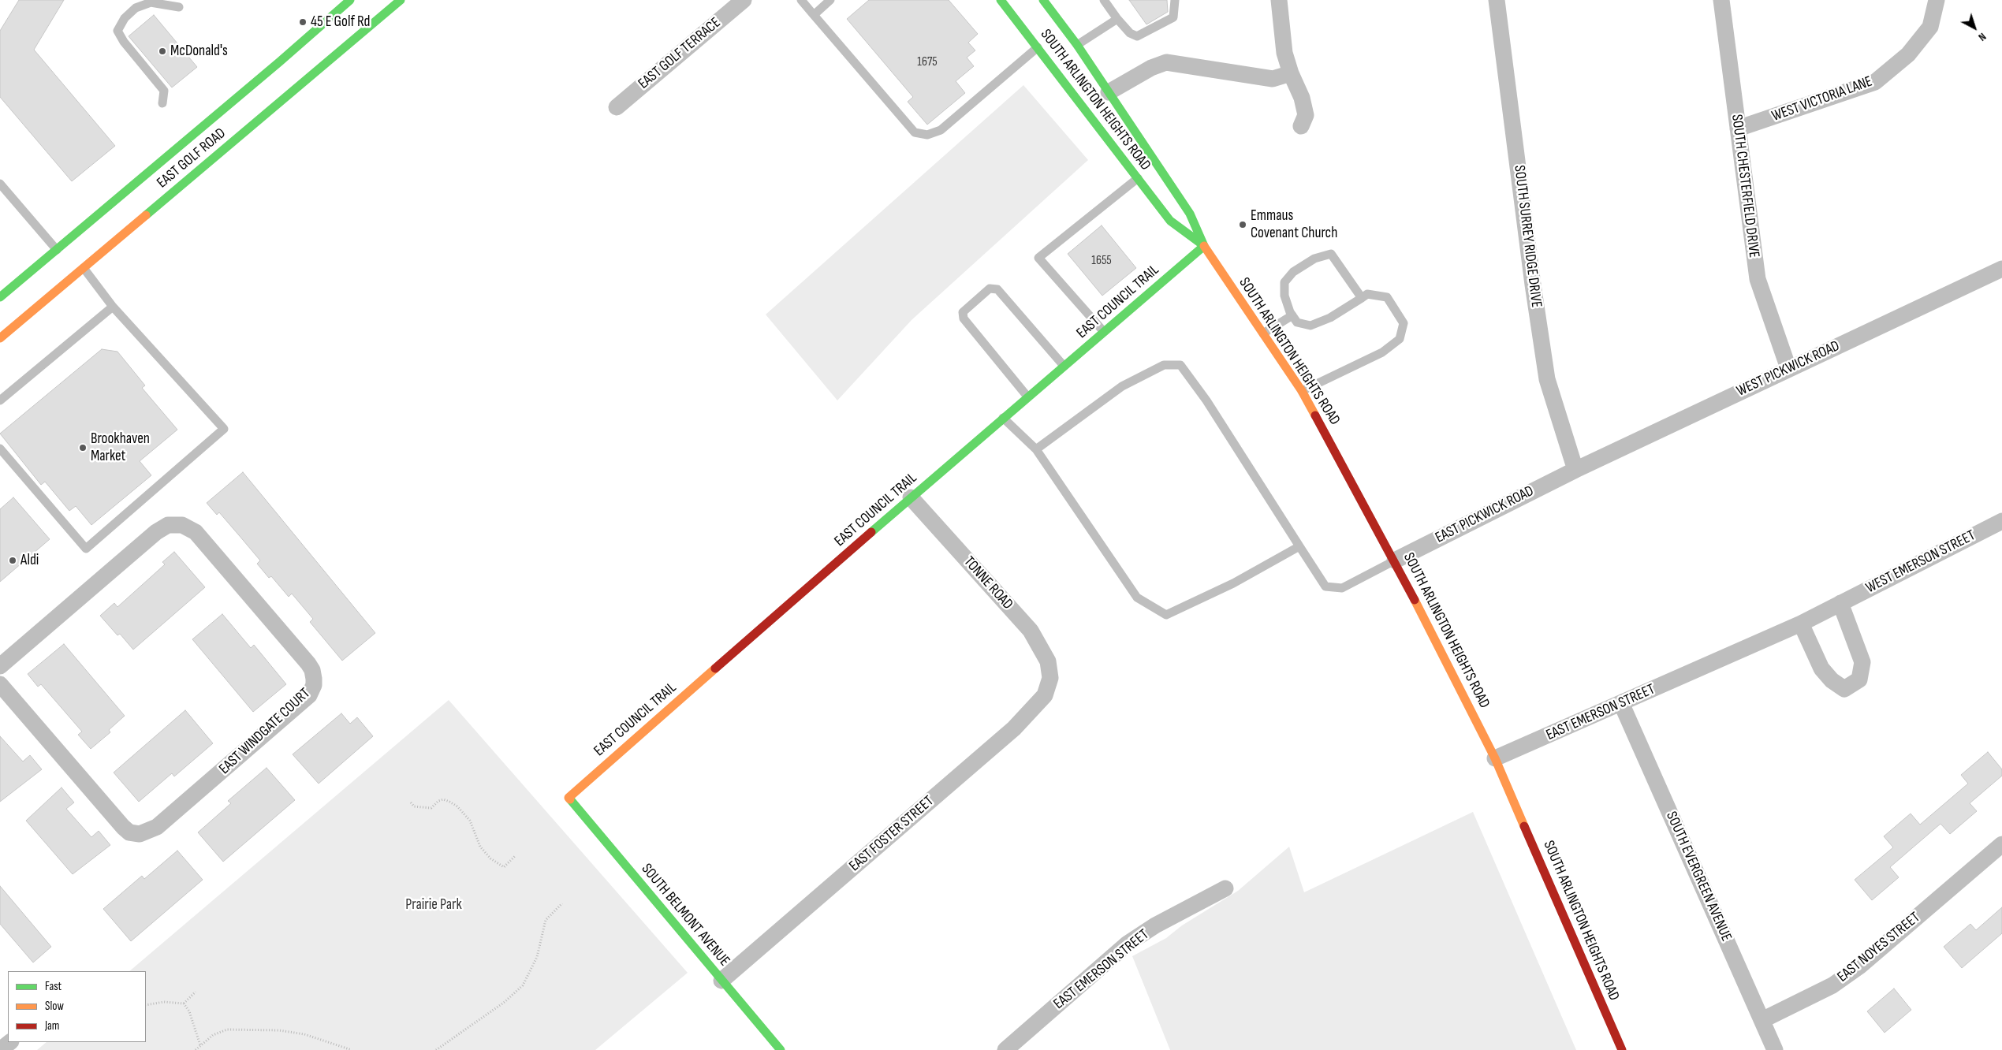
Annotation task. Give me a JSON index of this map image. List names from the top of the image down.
{
  "streets": {
    "main road": [
      "SOUTH ARLINGTON HEIGHTS ROAD",
      "EAST GOLF ROAD",
      "EAST COUNCIL TRAIL",
      "SOUTH BELMONT AVENUE"
    ],
    "street": [
      "EAST GOLF TERRACE",
      "WEST VICTORIA LANE",
      "SOUTH CHESTERFIELD DRIVE",
      "SOUTH SURREY RIDGE DRIVE",
      "WEST PICKWICK ROAD",
      "EAST PICKWICK ROAD",
      "WEST EMERSON STREET",
      "TONNE ROAD",
      "EAST EMERSON STREET",
      "EAST WINDGATE COURT",
      "EAST FOSTER STREET",
      "SOUTH EVERGREEN AVENUE",
      "EAST NOYES STREET"
    ]
  },
  "crossings": [
    ["WEST VICTORIA LANE", "SOUTH CHESTERFIELD DRIVE"],
    ["SOUTH ARLINGTON HEIGHTS ROAD", "EAST COUNCIL TRAIL"],
    ["SOUTH ARLINGTON HEIGHTS ROAD", "EAST PICKWICK ROAD"],
    ["SOUTH ARLINGTON HEIGHTS ROAD", "EAST EMERSON STREET"],
    ["SOUTH CHESTERFIELD DRIVE", "WEST PICKWICK ROAD"],
    ["SOUTH SURREY RIDGE DRIVE", "WEST PICKWICK ROAD"],
    ["SOUTH SURREY RIDGE DRIVE", "EAST PICKWICK ROAD"],
    ["EAST COUNCIL TRAIL", "TONNE ROAD"],
    ["EAST COUNCIL TRAIL", "SOUTH BELMONT AVENUE"],
    ["WEST PICKWICK ROAD", "EAST PICKWICK ROAD"],
    ["WEST EMERSON STREET", "EAST EMERSON STREET"],
    ["TONNE ROAD", "EAST FOSTER STREET"],
    ["EAST EMERSON STREET", "SOUTH EVERGREEN AVENUE"],
    ["EAST FOSTER STREET", "SOUTH BELMONT AVENUE"],
    ["SOUTH EVERGREEN AVENUE", "EAST NOYES STREET"]
  ],
  "parks": ["Prairie Park"],
  "places": [
    "45 E Golf Rd",
    "McDonald's",
    "Emmaus Covenant Church",
    "Brookhaven Market",
    "Aldi"
  ],
  "house_numbers": ["1675", "1655"],
  "legend": ["Fast", "Slow", "Jam"],
  "north": "bottom right"
}
